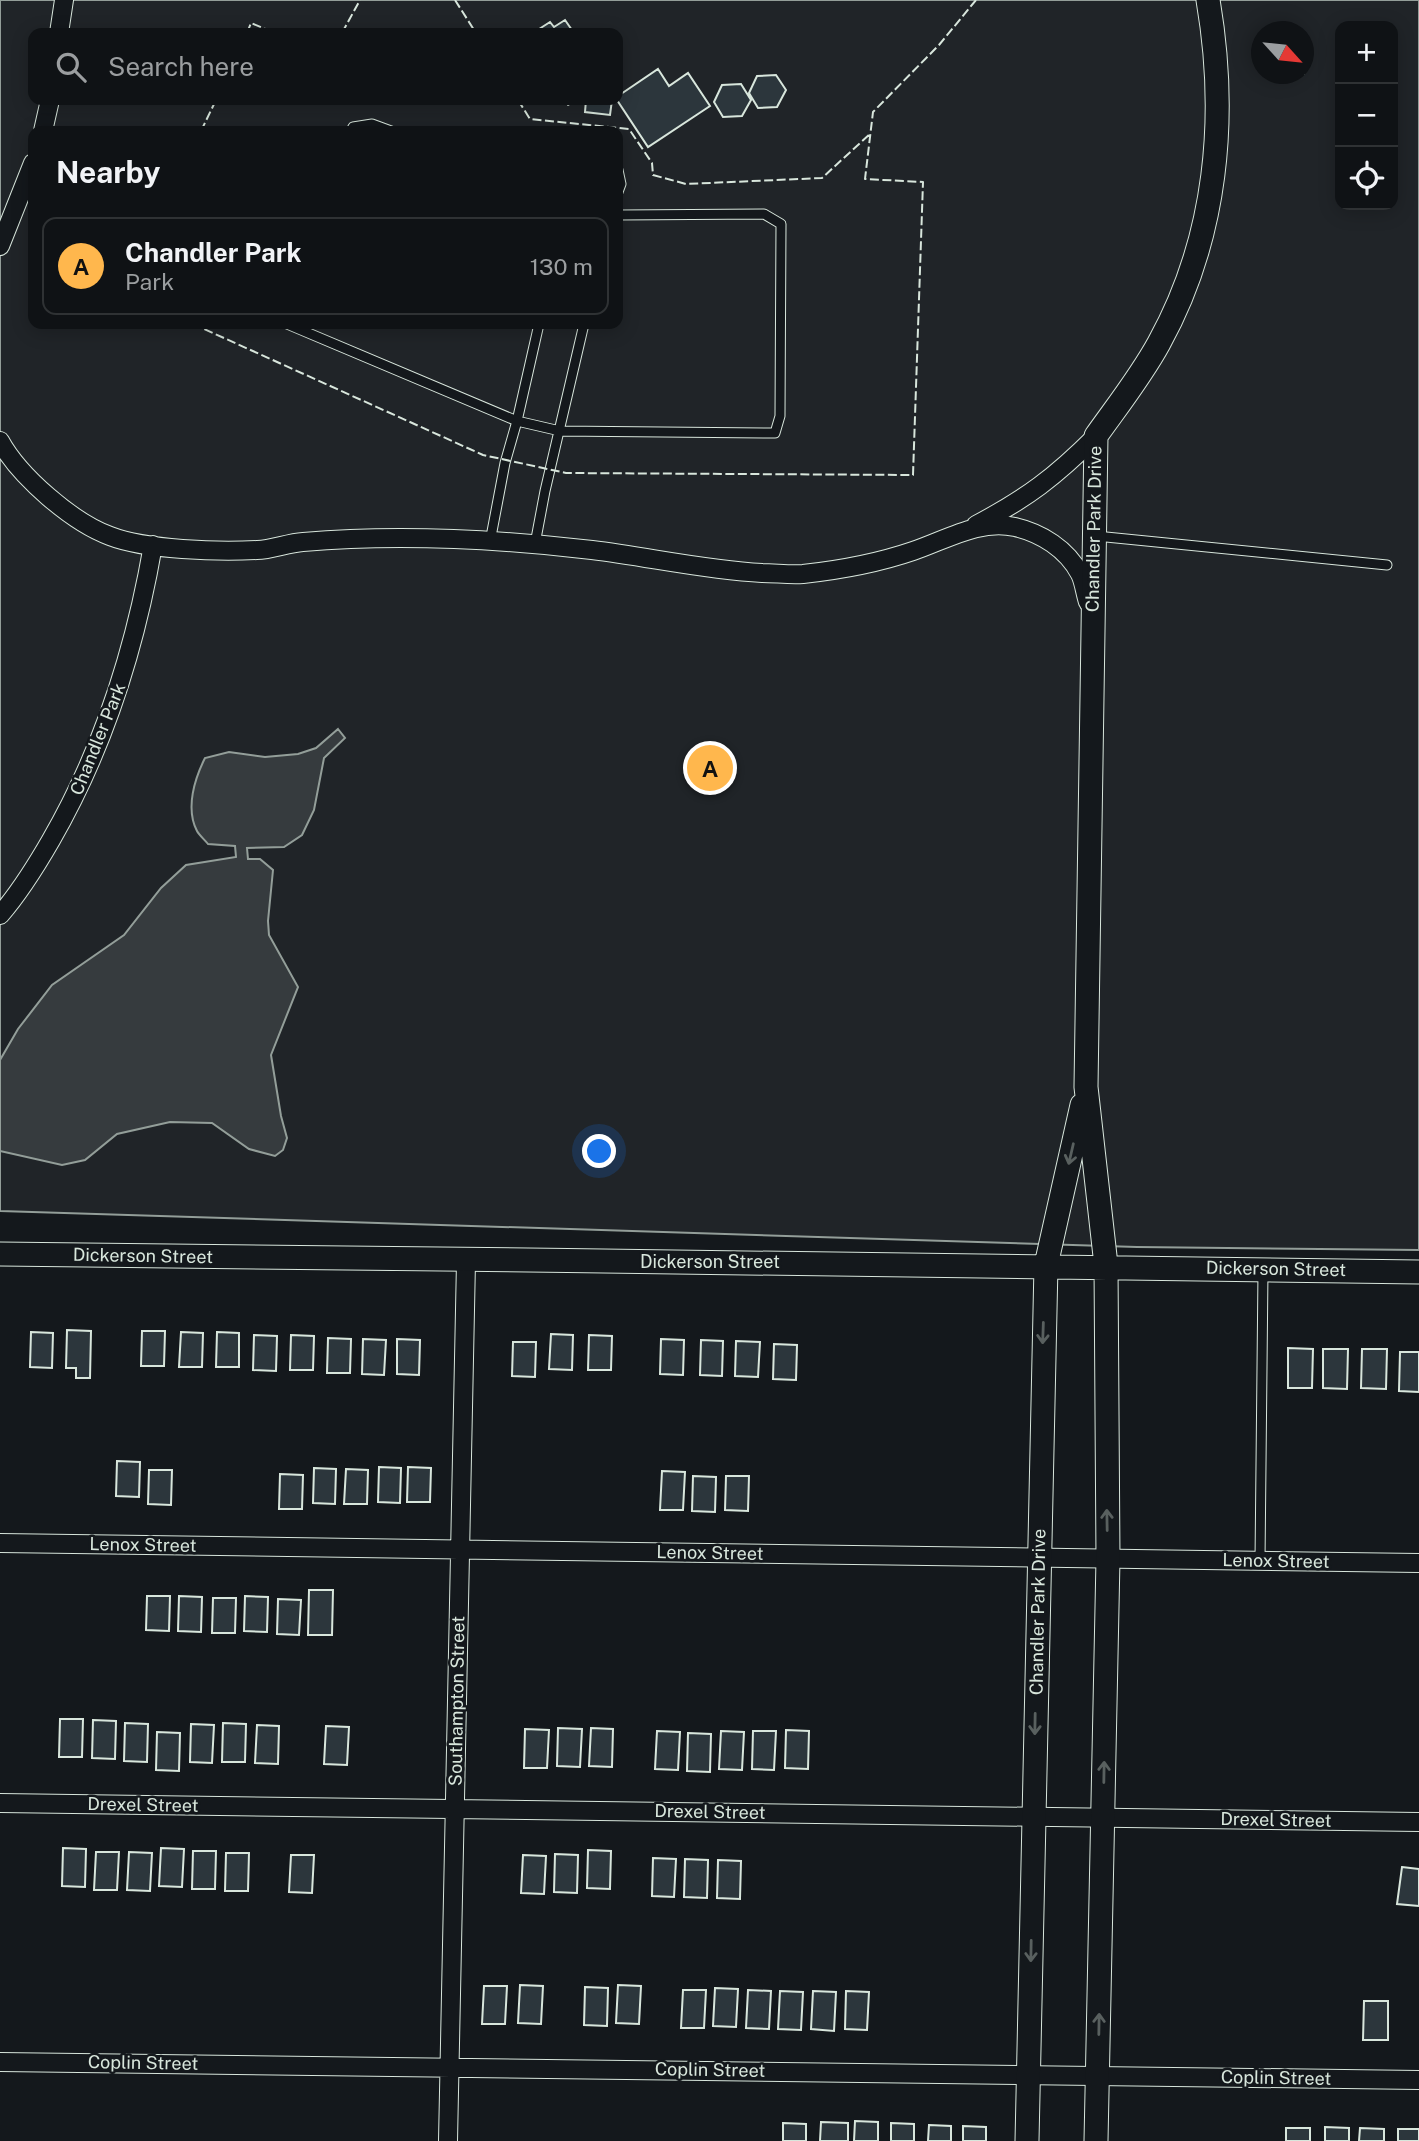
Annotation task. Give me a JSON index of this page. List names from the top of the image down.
{
  "streets": {
    "street": [
      "Chandler Park Drive",
      "Chandler Park",
      "Dickerson Street",
      "Lenox Street",
      "Southampton Street",
      "Drexel Street",
      "Coplin Street"
    ]
  },
  "crossings": [
    ["Chandler Park Drive", "Dickerson Street"],
    ["Chandler Park Drive", "Lenox Street"],
    ["Chandler Park Drive", "Drexel Street"],
    ["Chandler Park Drive", "Coplin Street"],
    ["Dickerson Street", "Southampton Street"],
    ["Lenox Street", "Southampton Street"],
    ["Southampton Street", "Drexel Street"],
    ["Southampton Street", "Coplin Street"]
  ],
  "north": "bottom right",
  "page": {
    "map_buttons": ["+", "−"],
    "search": "Search here",
    "heading": "Nearby",
    "list": [
      {
        "mark": "A",
        "name": "Chandler Park",
        "note": "Park",
        "value": "130 m"
      }
    ],
    "pins": "A"
  }
}
